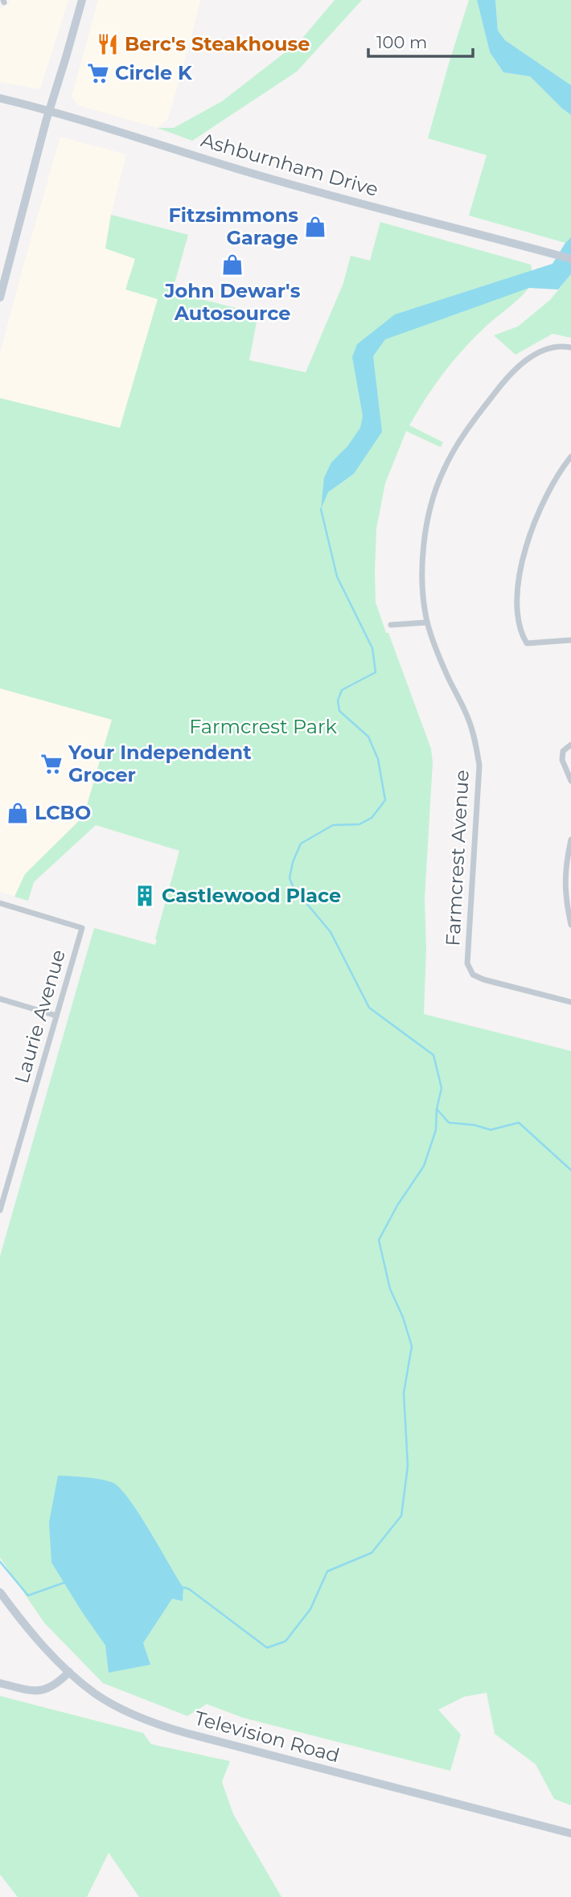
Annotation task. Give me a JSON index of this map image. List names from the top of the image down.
{
  "streets": {
    "main road": ["Ashburnham Drive", "Television Road"],
    "street": ["Farmcrest Avenue", "Laurie Avenue"]
  },
  "parks": ["Farmcrest Park"],
  "places": {
    "restaurant": ["Berc's Steakhouse"],
    "supermarket": ["Circle K", "Your Independent Grocer"],
    "shop": ["Fitzsimmons Garage", "John Dewar's Autosource", "LCBO"],
    "building": ["Castlewood Place"]
  },
  "scale_bar": "100 m"
}
